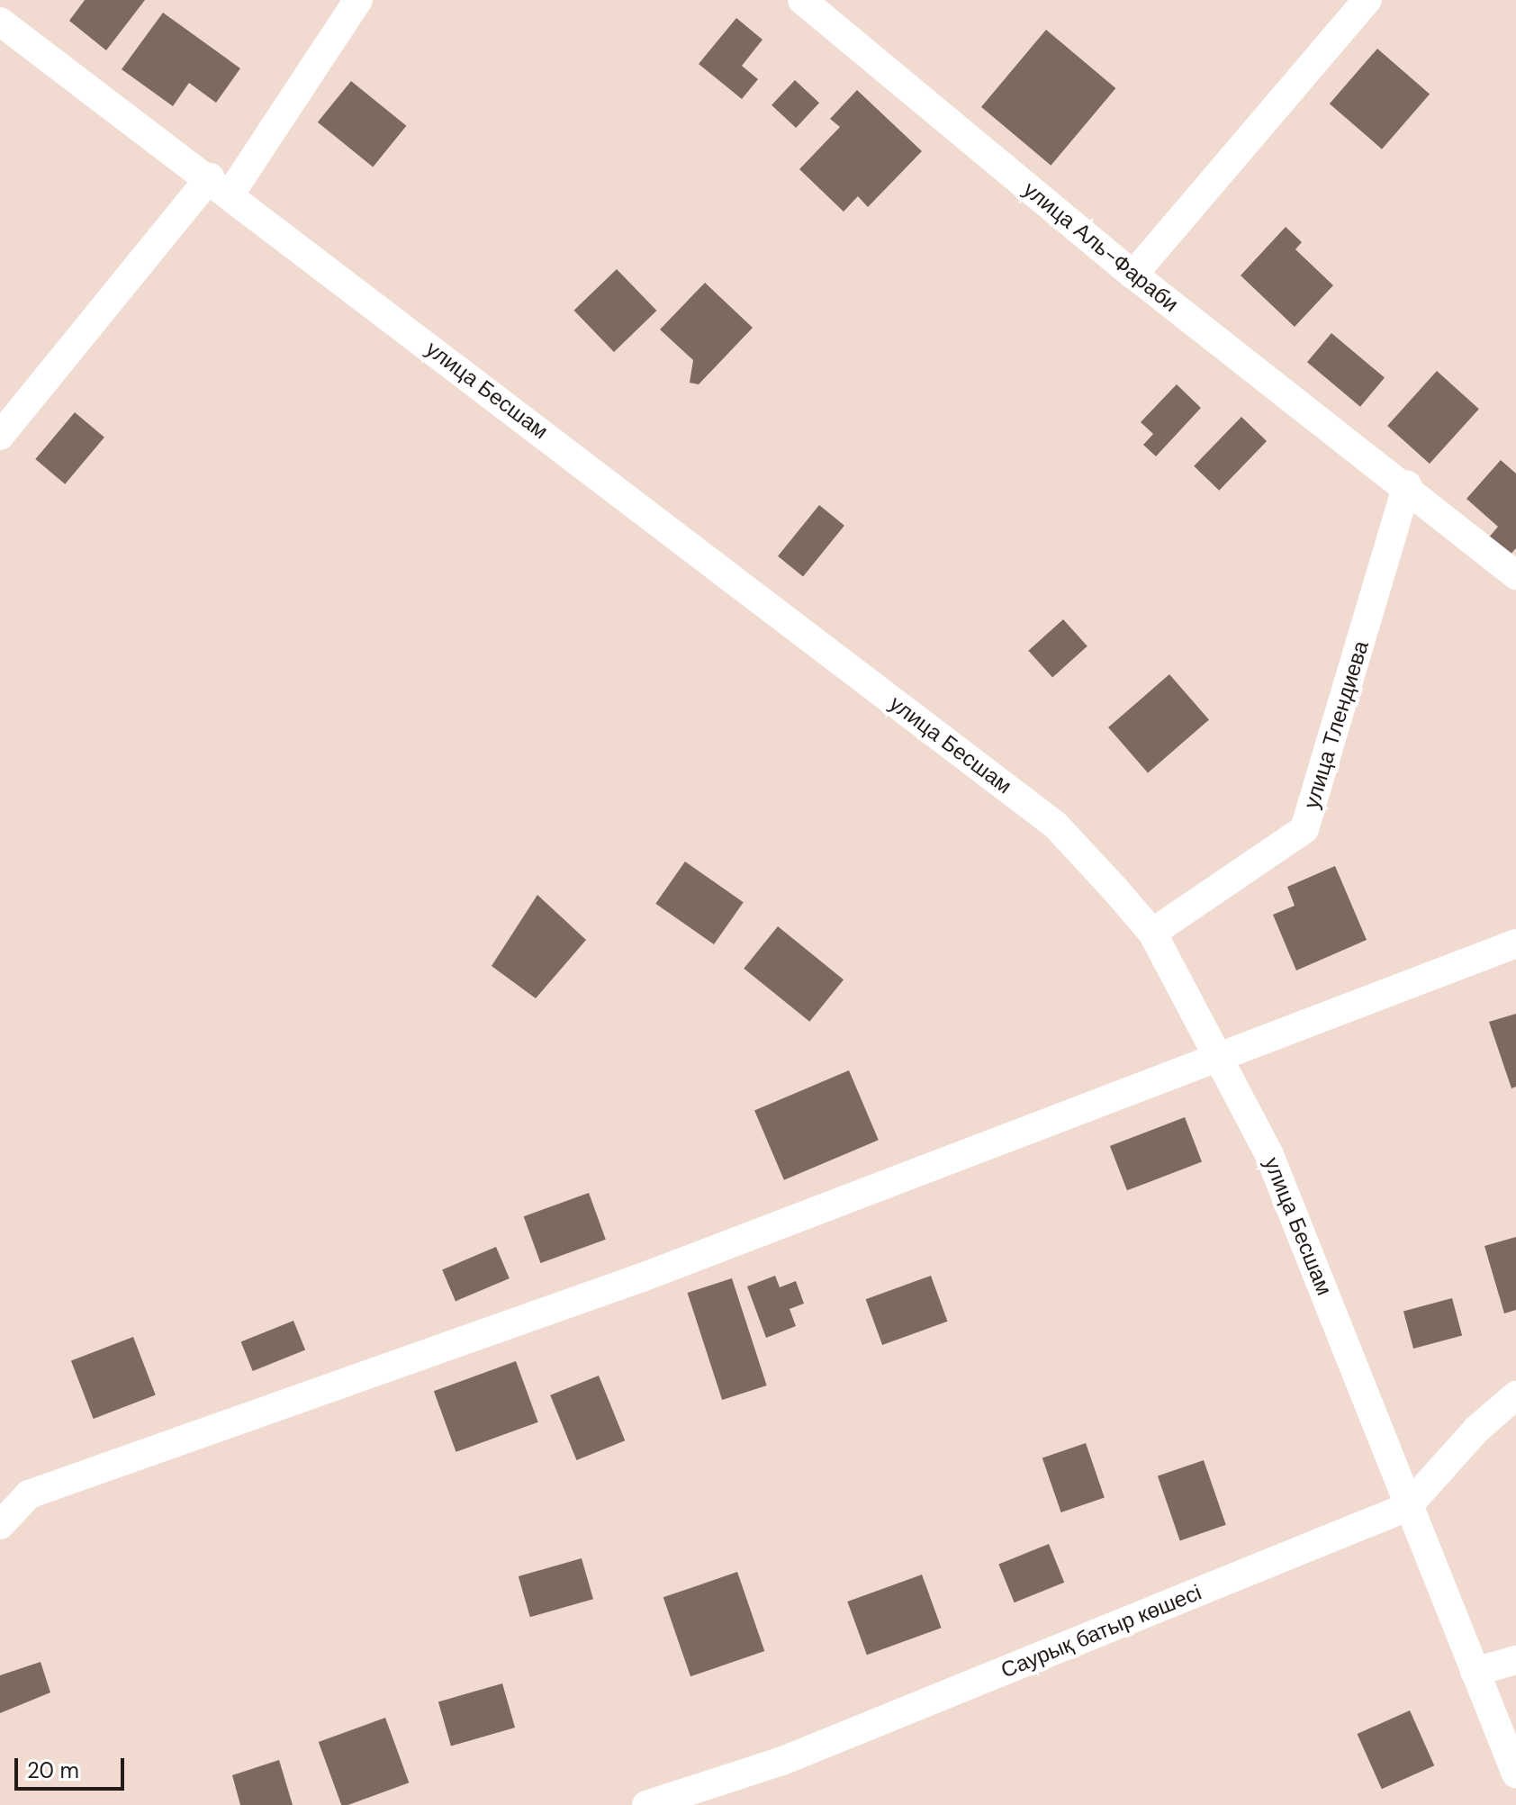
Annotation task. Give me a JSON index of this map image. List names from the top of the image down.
{
  "streets": {
    "street": [
      "улица Аль-Фараби",
      "улица Бесшам",
      "улица Тлендиева",
      "Саурық батыр көшесі"
    ]
  },
  "crossings": [
    ["улица Аль-Фараби", "улица Тлендиева"],
    ["улица Бесшам", "улица Тлендиева"],
    ["улица Бесшам", "Саурық батыр көшесі"]
  ],
  "scale_bar": "20 m"
}
